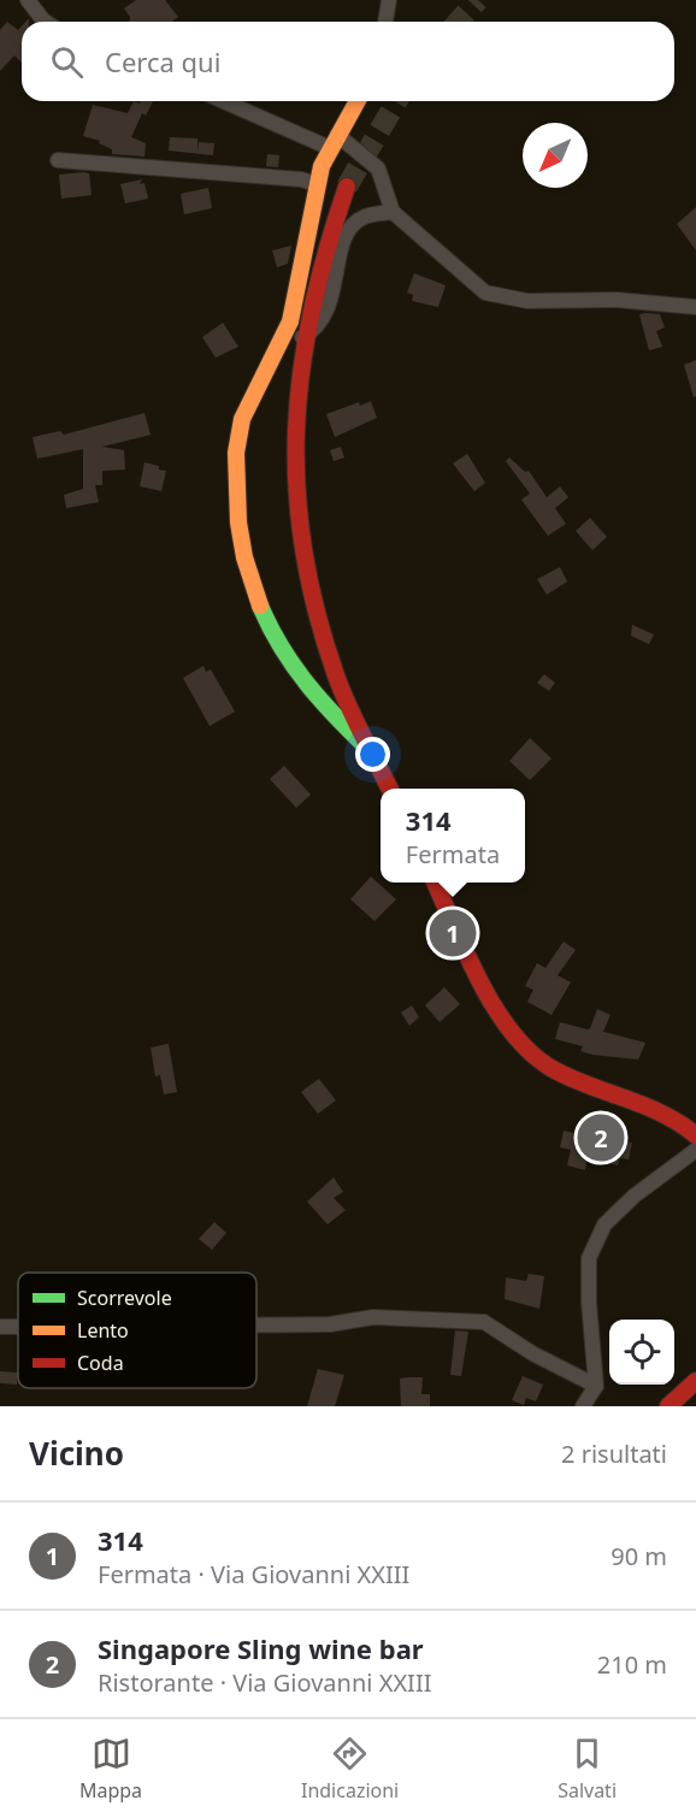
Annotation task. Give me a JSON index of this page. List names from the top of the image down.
{
  "legend": ["Scorrevole", "Lento", "Coda"],
  "north": "bottom left",
  "page": {
    "search": "Cerca qui",
    "popup": ["314", "Fermata"],
    "pins": ["1", "2"],
    "heading": ["Vicino", "2 risultati"],
    "list": [
      {
        "mark": "1",
        "name": "314",
        "note": "Fermata · Via Giovanni XXIII",
        "value": "90 m"
      },
      {
        "mark": "2",
        "name": "Singapore Sling wine bar",
        "note": "Ristorante · Via Giovanni XXIII",
        "value": "210 m"
      }
    ],
    "nav": ["Mappa", "Indicazioni", "Salvati"]
  }
}
